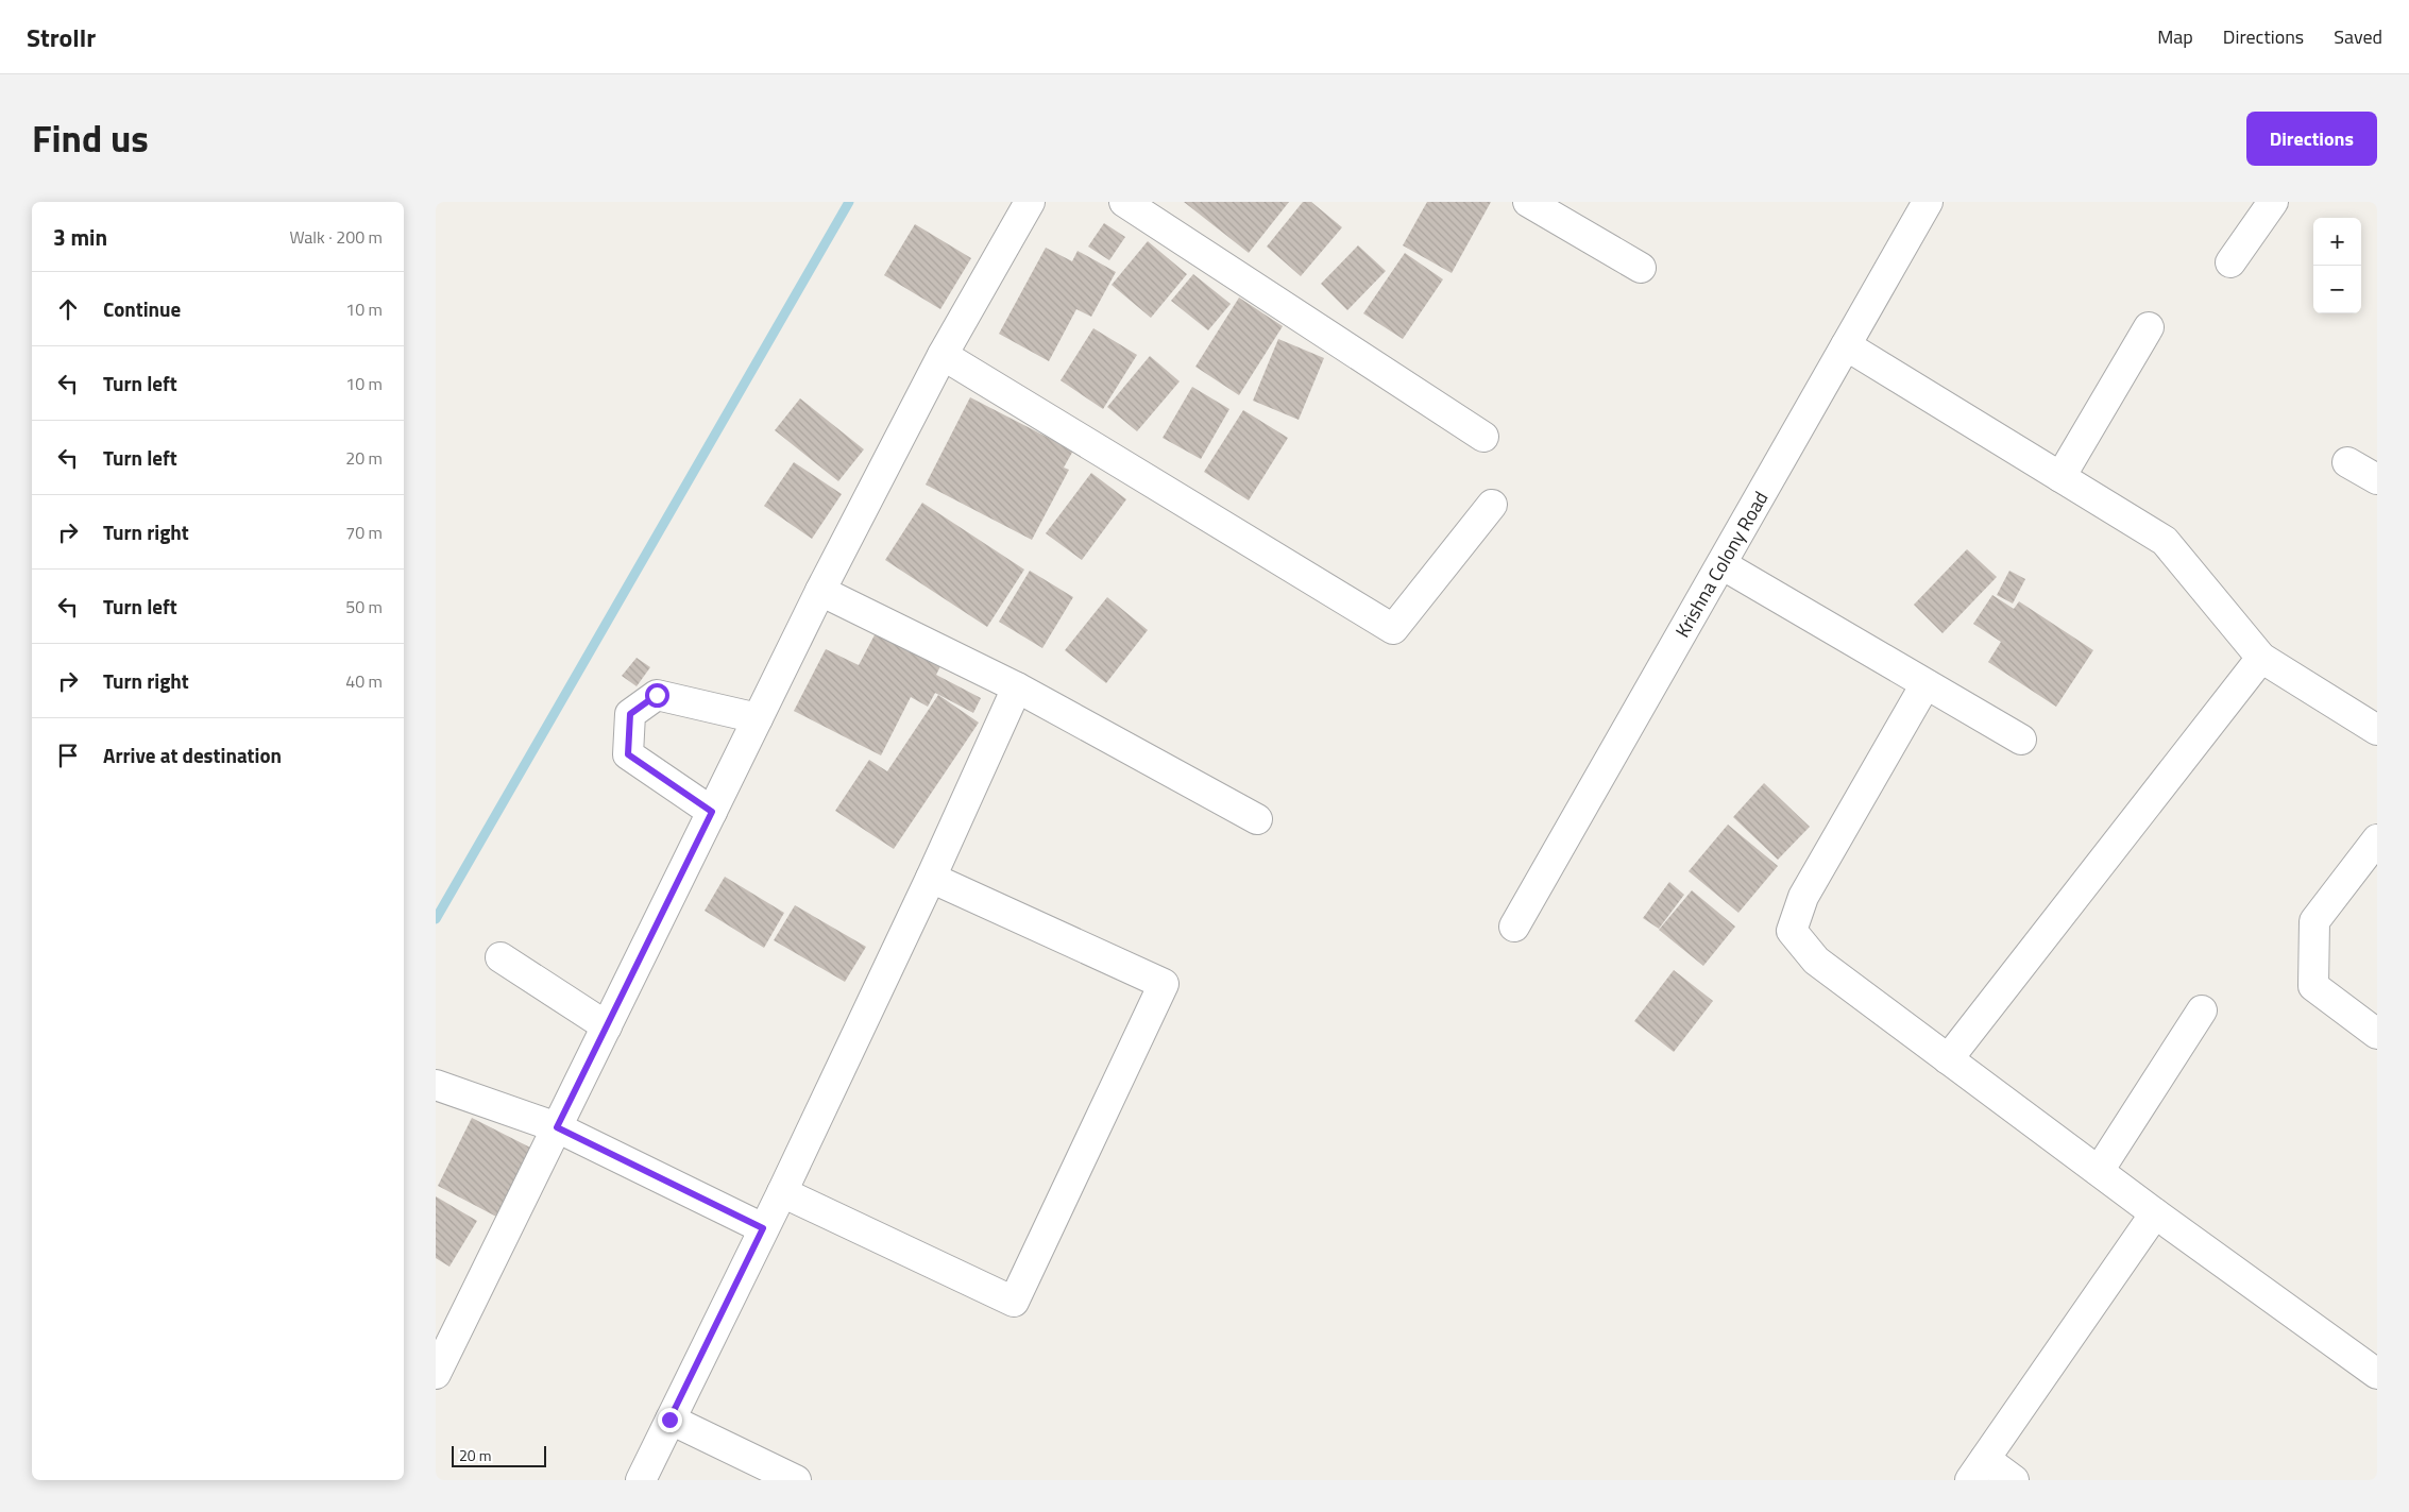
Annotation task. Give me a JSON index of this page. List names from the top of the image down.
{
  "streets": {
    "street": ["Krishna Colony Road"]
  },
  "scale_bar": "20 m",
  "page": {
    "header": "Strollr",
    "nav": ["Map", "Directions", "Saved"],
    "title": "Find us",
    "buttons": "Directions",
    "heading": ["3 min", "Walk · 200 m"],
    "map_buttons": ["+", "−"],
    "list": [
      ["Continue", "10 m"],
      ["Turn left", "10 m"],
      ["Turn left", "20 m"],
      ["Turn right", "70 m"],
      ["Turn left", "50 m"],
      ["Turn right", "40 m"],
      "Arrive at destination"
    ],
    "scale": "20 m"
  }
}
